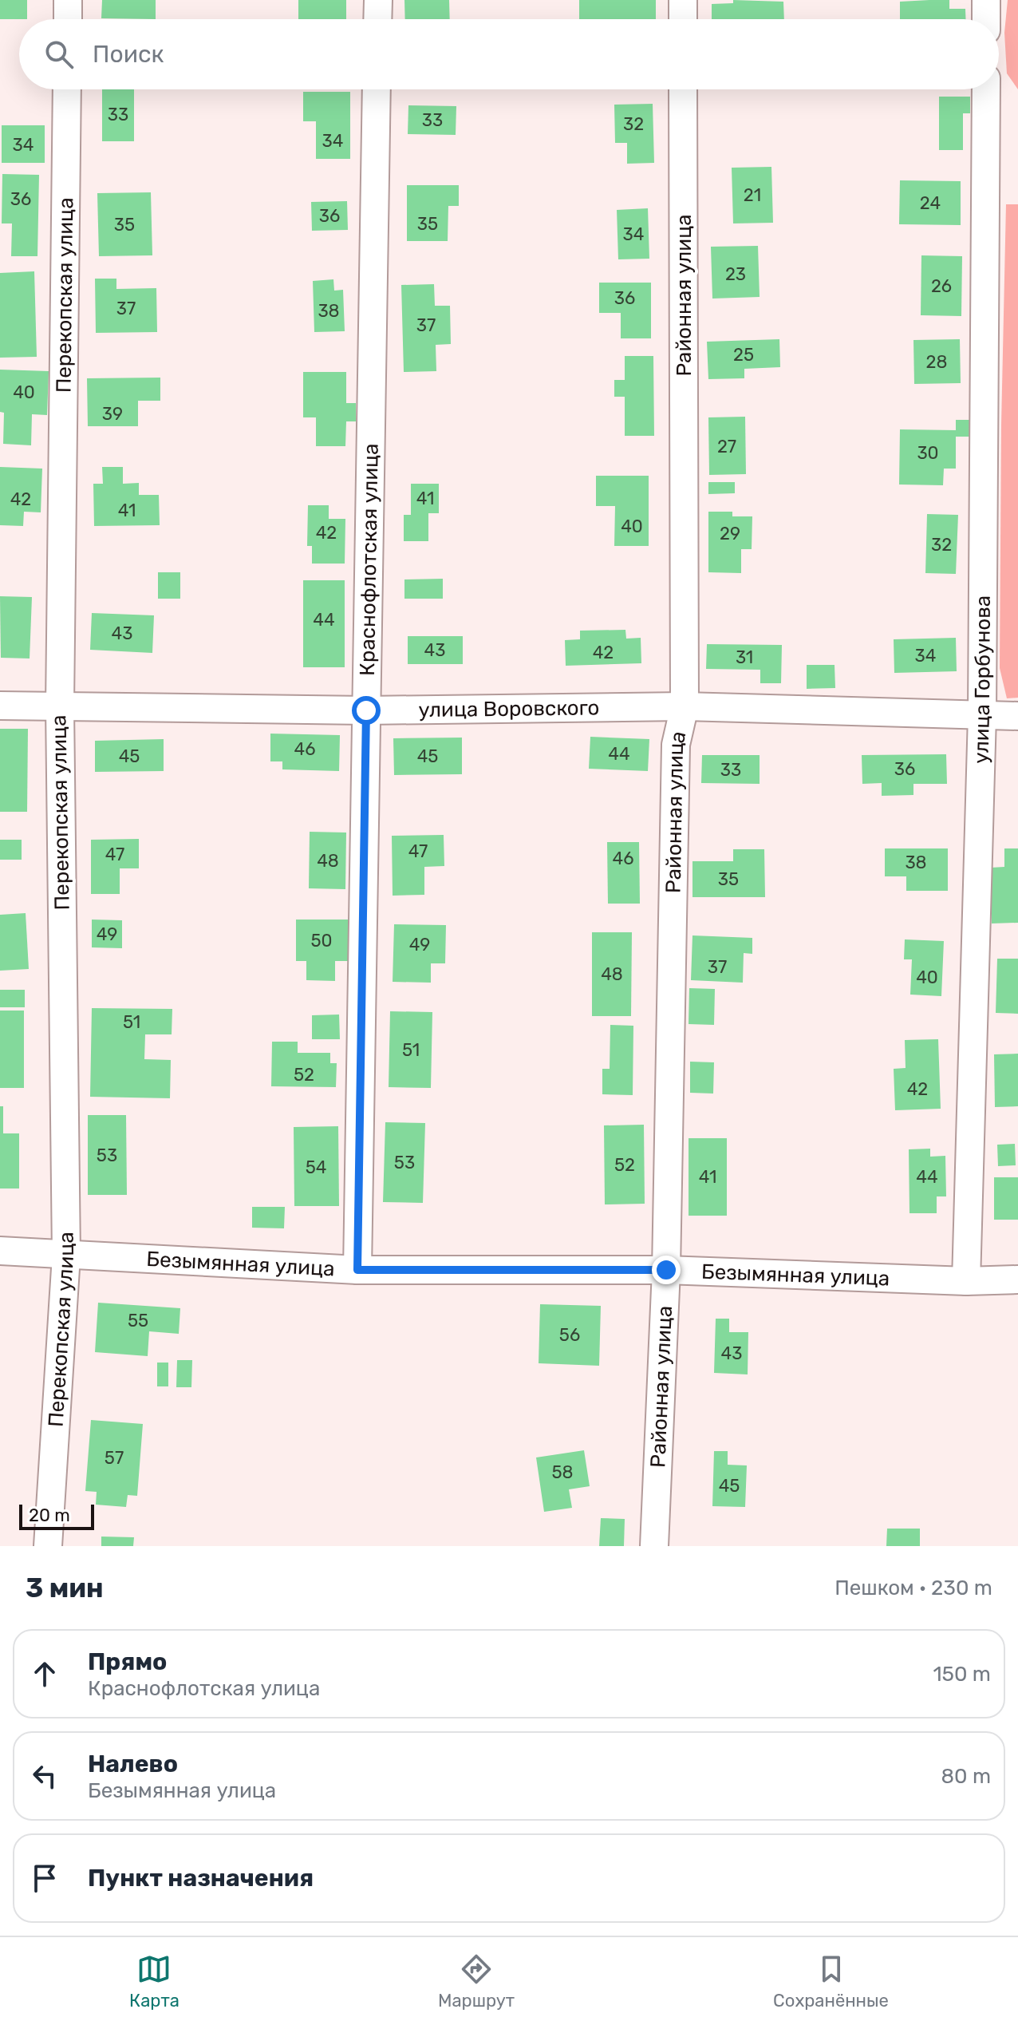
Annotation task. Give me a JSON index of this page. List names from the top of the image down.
{
  "streets": {
    "street": [
      "Перекопская улица",
      "Районная улица",
      "Краснофлотская улица",
      "улица Горбунова",
      "улица Воровского",
      "Безымянная улица"
    ]
  },
  "crossings": [
    ["Перекопская улица", "улица Воровского"],
    ["Перекопская улица", "Безымянная улица"],
    ["Районная улица", "улица Воровского"],
    ["Районная улица", "Безымянная улица"],
    ["Краснофлотская улица", "улица Воровского"],
    ["Краснофлотская улица", "Безымянная улица"],
    ["улица Горбунова", "улица Воровского"],
    ["улица Горбунова", "Безымянная улица"]
  ],
  "house_numbers": [
    "33",
    "33",
    "32",
    "34",
    "34",
    "21",
    "36",
    "24",
    "36",
    "35",
    "35",
    "34",
    "23",
    "26",
    "36",
    "37",
    "38",
    "37",
    "25",
    "28",
    "40",
    "39",
    "27",
    "30",
    "41",
    "42",
    "41",
    "40",
    "42",
    "29",
    "32",
    "44",
    "43",
    "43",
    "42",
    "34",
    "31",
    "46",
    "44",
    "45",
    "45",
    "36",
    "33",
    "47",
    "47",
    "46",
    "48",
    "38",
    "35",
    "49",
    "50",
    "49",
    "37",
    "48",
    "40",
    "51",
    "51",
    "52",
    "42",
    "53",
    "53",
    "52",
    "54",
    "41",
    "44",
    "55",
    "56",
    "43",
    "57",
    "58",
    "45"
  ],
  "scale_bar": "20 m",
  "page": {
    "search": "Поиск",
    "scale": "20 m",
    "heading": ["3 мин", "Пешком · 230 m"],
    "list": [
      ["Прямо", "Краснофлотская улица", "150 m"],
      ["Налево", "Безымянная улица", "80 m"],
      "Пункт назначения"
    ],
    "nav": ["Карта", "Маршрут", "Сохранённые"]
  }
}
